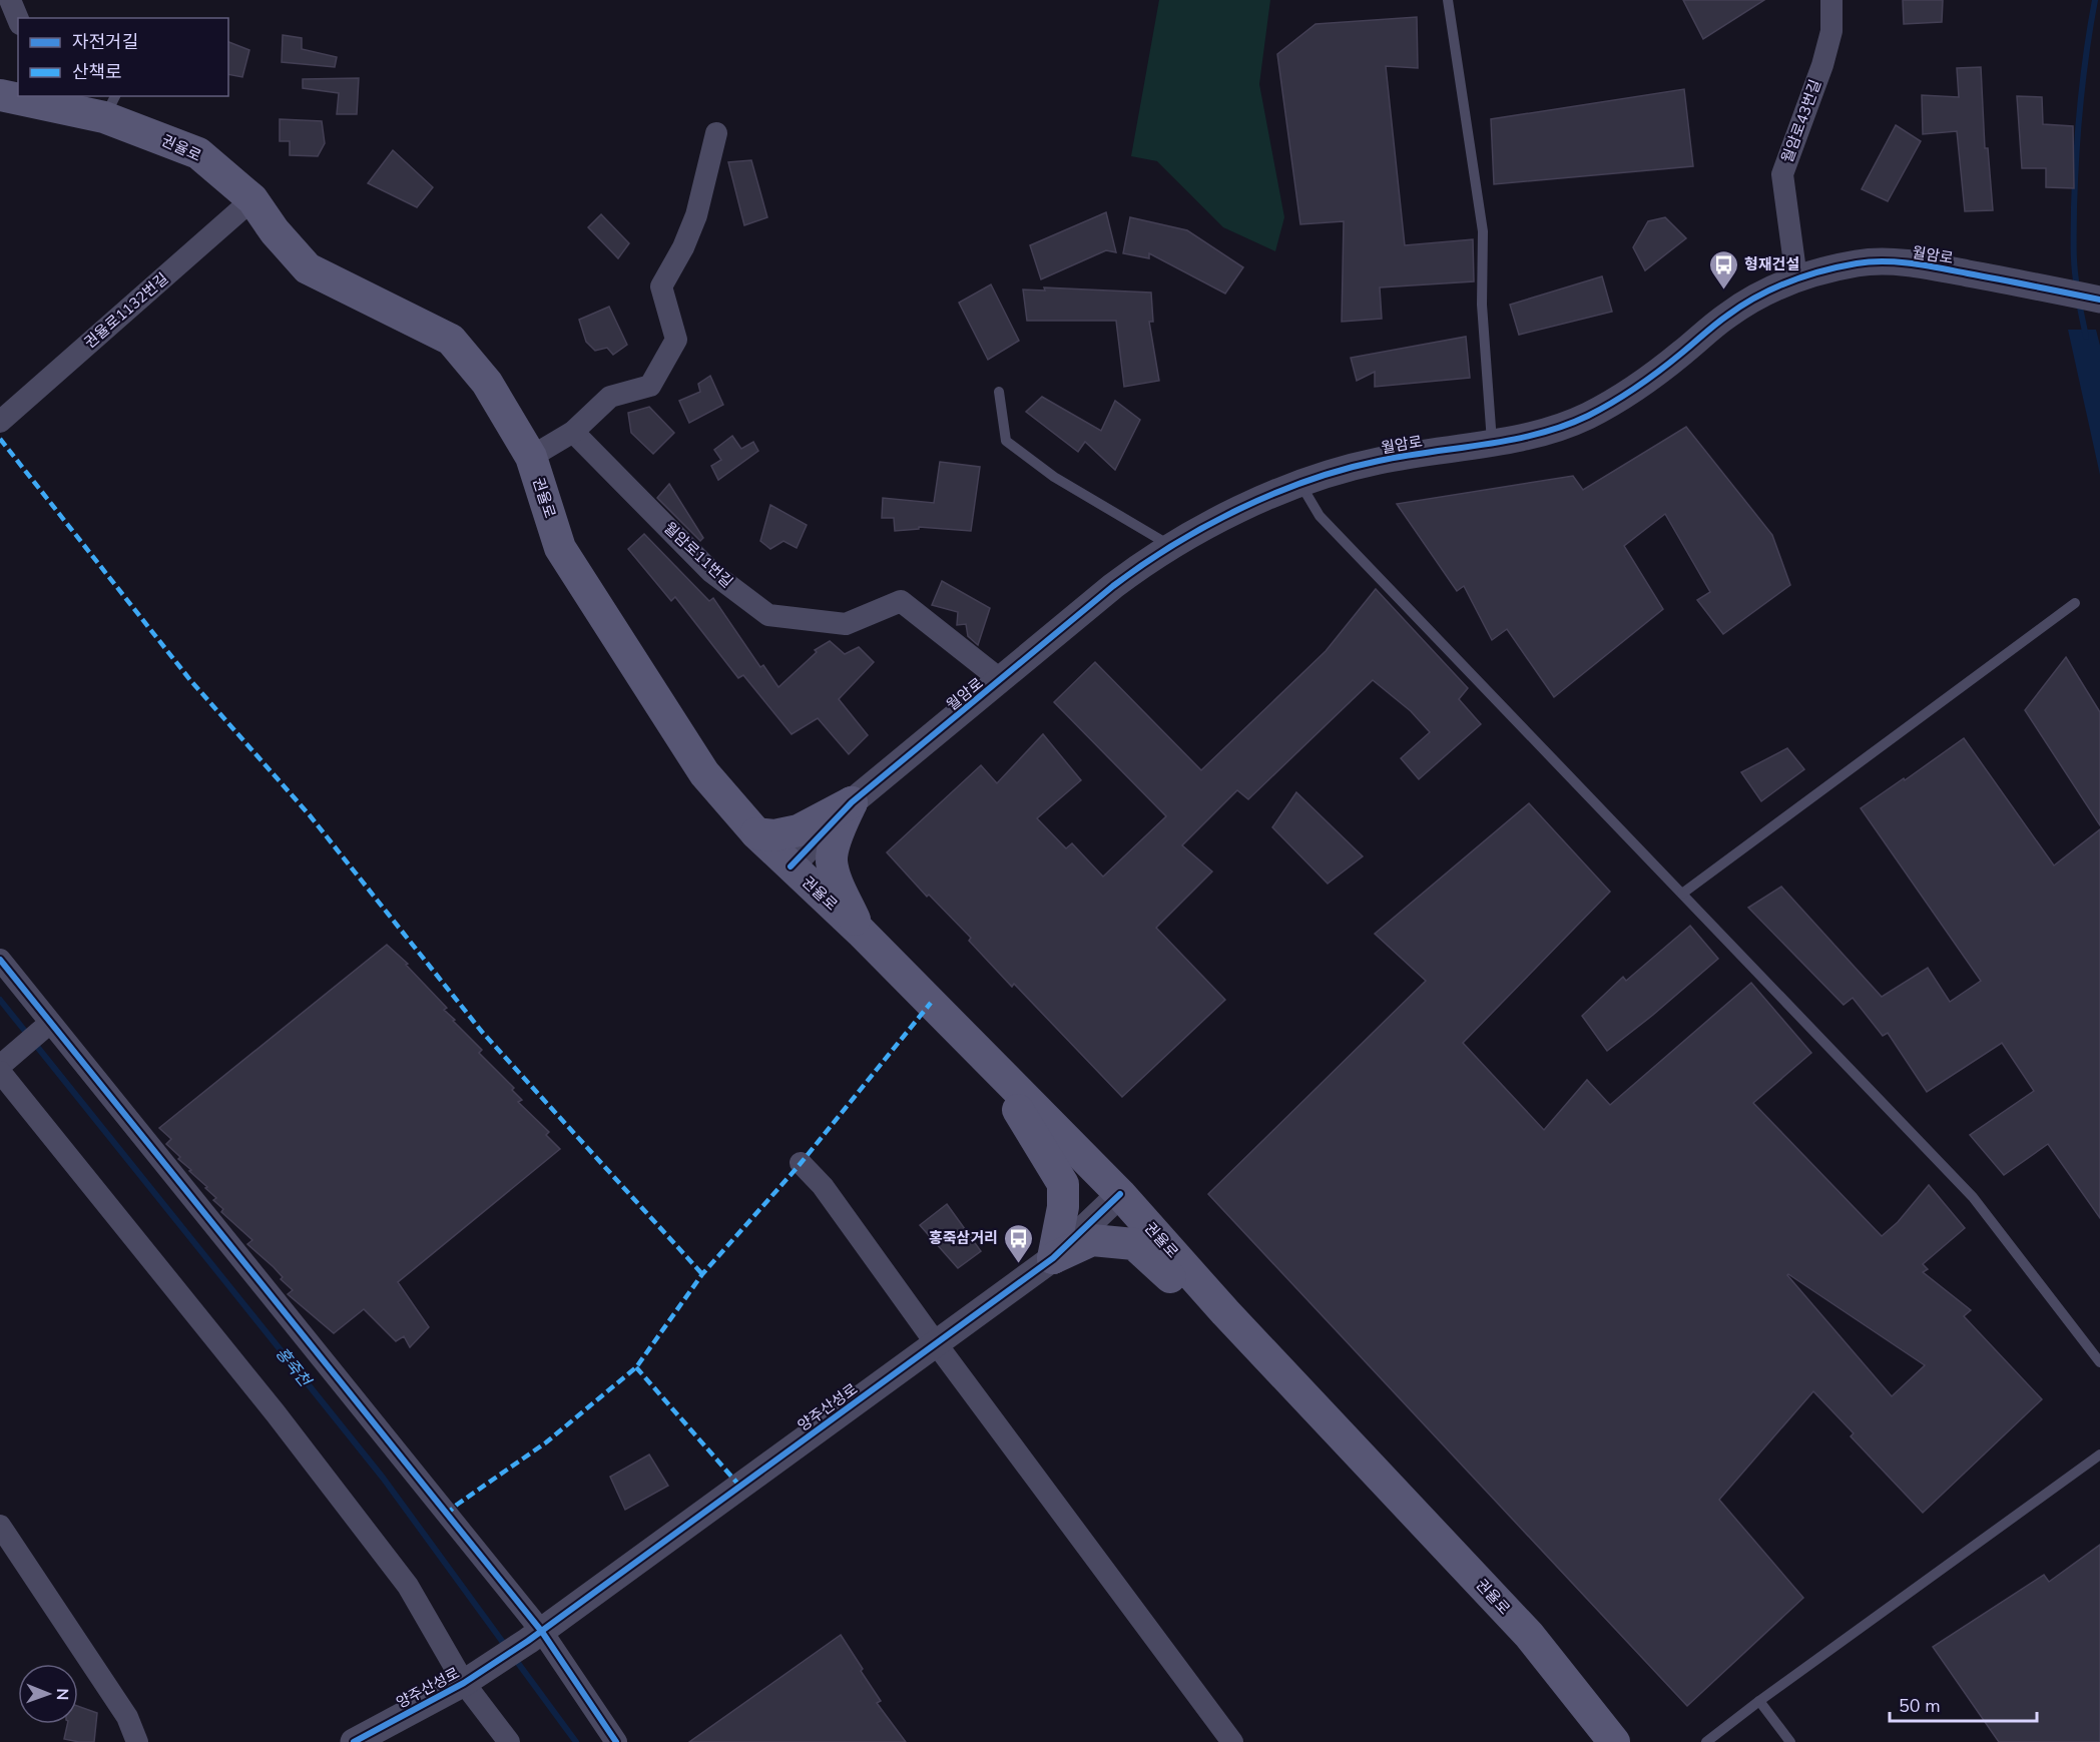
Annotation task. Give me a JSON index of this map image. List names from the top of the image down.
{
  "streets": {
    "main road": ["권율로"],
    "street": [
      "월암로43번길",
      "월암로",
      "권율로1132번길",
      "월암로11번길",
      "양주산성로"
    ]
  },
  "crossings": [
    ["월암로43번길", "월암로"],
    ["권율로", "월암로"],
    ["권율로", "권율로1132번길"],
    ["권율로", "양주산성로"],
    ["월암로", "월암로11번길"]
  ],
  "water": ["홍죽천"],
  "places": {
    "bus stop": ["형재건설", "홍죽삼거리"]
  },
  "legend": ["자전거길", "산책로"],
  "scale_bar": "50 m",
  "north": "right"
}
